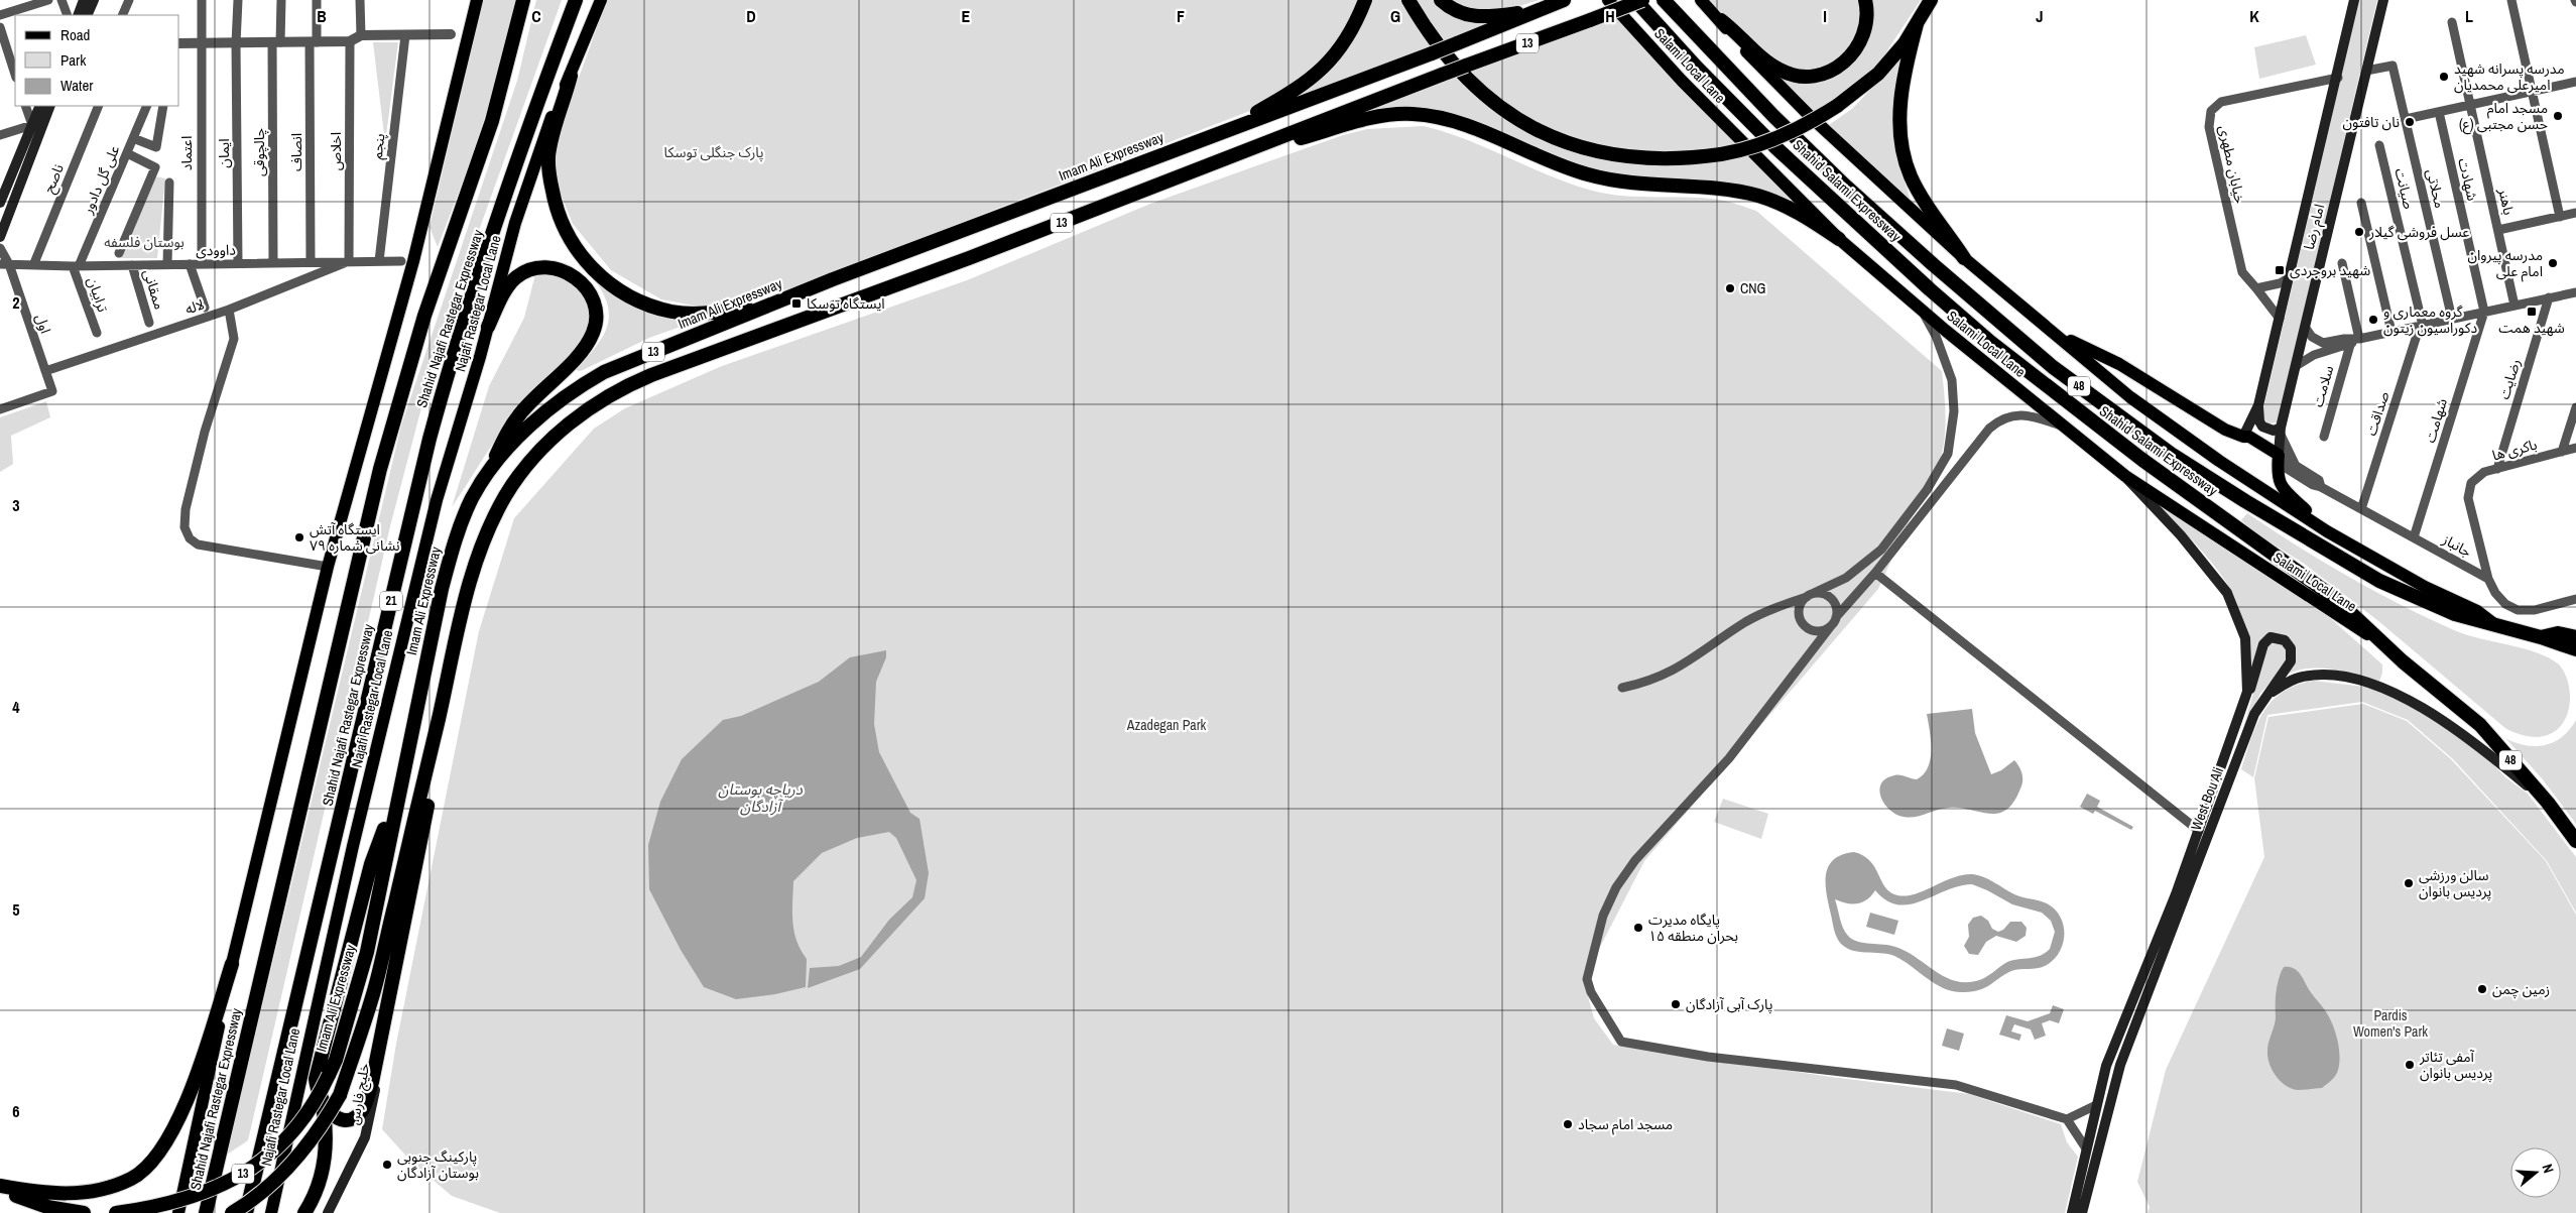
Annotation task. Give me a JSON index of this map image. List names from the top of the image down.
{
  "streets": {
    "highway": [
      "13",
      "Imam Ali Expressway",
      "Shahid Salami Expressway",
      "Shahid Najafi Rastegar Expressway",
      "48",
      "21"
    ],
    "main road": [
      "Salami Local Lane",
      "امام رضا",
      "Najafi Rastegar Local Lane",
      "West Bou Ali",
      "خلیج فارس"
    ],
    "street": [
      "پنجم",
      "اخلاص",
      "چالچوقی",
      "انصاف",
      "اعتماد",
      "ایمان",
      "خیابان مطهری",
      "ناصح",
      "علی گل دادور",
      "شهادت",
      "صیانت",
      "محلاتی",
      "باهنر",
      "داوودی",
      "ممقانی",
      "ترابیان",
      "لاله",
      "اول",
      "رضایت",
      "سلامت",
      "صداقت",
      "شهامت",
      "باکری ها",
      "جانباز"
    ]
  },
  "crossings": [
    ["Salami Local Lane", "Shahid Salami Expressway"],
    ["Salami Local Lane", "West Bou Ali"],
    ["پنجم", "داوودی"],
    ["اخلاص", "داوودی"],
    ["اخلاص", "لاله"],
    ["چالچوقی", "داوودی"],
    ["انصاف", "داوودی"],
    ["اعتماد", "داوودی"],
    ["ایمان", "داوودی"],
    ["خیابان مطهری", "امام رضا"],
    ["ناصح", "داوودی"],
    ["علی گل دادور", "داوودی"],
    ["علی گل دادور", "ترابیان"],
    ["شهادت", "شهامت"],
    ["صیانت", "صداقت"],
    ["محلاتی", "امام رضا"],
    ["Shahid Salami Expressway", "West Bou Ali"],
    ["امام رضا", "جانباز"],
    ["داوودی", "ممقانی"],
    ["داوودی", "ترابیان"],
    ["داوودی", "لاله"],
    ["داوودی", "اول"],
    ["لاله", "اول"],
    ["رضایت", "باکری ها"],
    ["صداقت", "جانباز"],
    ["شهامت", "جانباز"],
    ["باکری ها", "جانباز"]
  ],
  "water": ["دریاچه بوستان آزادگان"],
  "parks": [
    "پارک جنگلی توسکا",
    "بوستان فلسفه",
    "Azadegan Park",
    "Pardis Women's Park"
  ],
  "places": {
    "other": [
      "مدرسه پسرانه شهید امیرعلی محمدیان",
      "مسجد امام حسن مجتبی (ع)",
      "نان تافتون",
      "عسل فروشی گیلار",
      "مدرسه پیروان امام علی",
      "CNG",
      "گروه معماری و دکوراسیون زیتون",
      "ایستگاه آتش نشانی شماره ۷۹",
      "سالن ورزشی پردیس بانوان",
      "پایگاه مدیرت بحران منطقه ۱۵",
      "زمین چمن",
      "پارک آبی آزادگان",
      "آمفی تئاتر پردیس بانوان",
      "مسجد امام سجاد",
      "پارکینگ جنوبی بوستان آزادگان"
    ],
    "transit": ["شهید بروجردی", "ایستگاه توسکا", "شهید همت"]
  },
  "legend": ["Road", "Park", "Water"],
  "north": "right",
  "grid": {
    "columns": [
      "B",
      "C",
      "D",
      "E",
      "F",
      "G",
      "H",
      "I",
      "J",
      "K",
      "L"
    ],
    "rows": [
      "2",
      "3",
      "4",
      "5",
      "6"
    ]
  }
}
